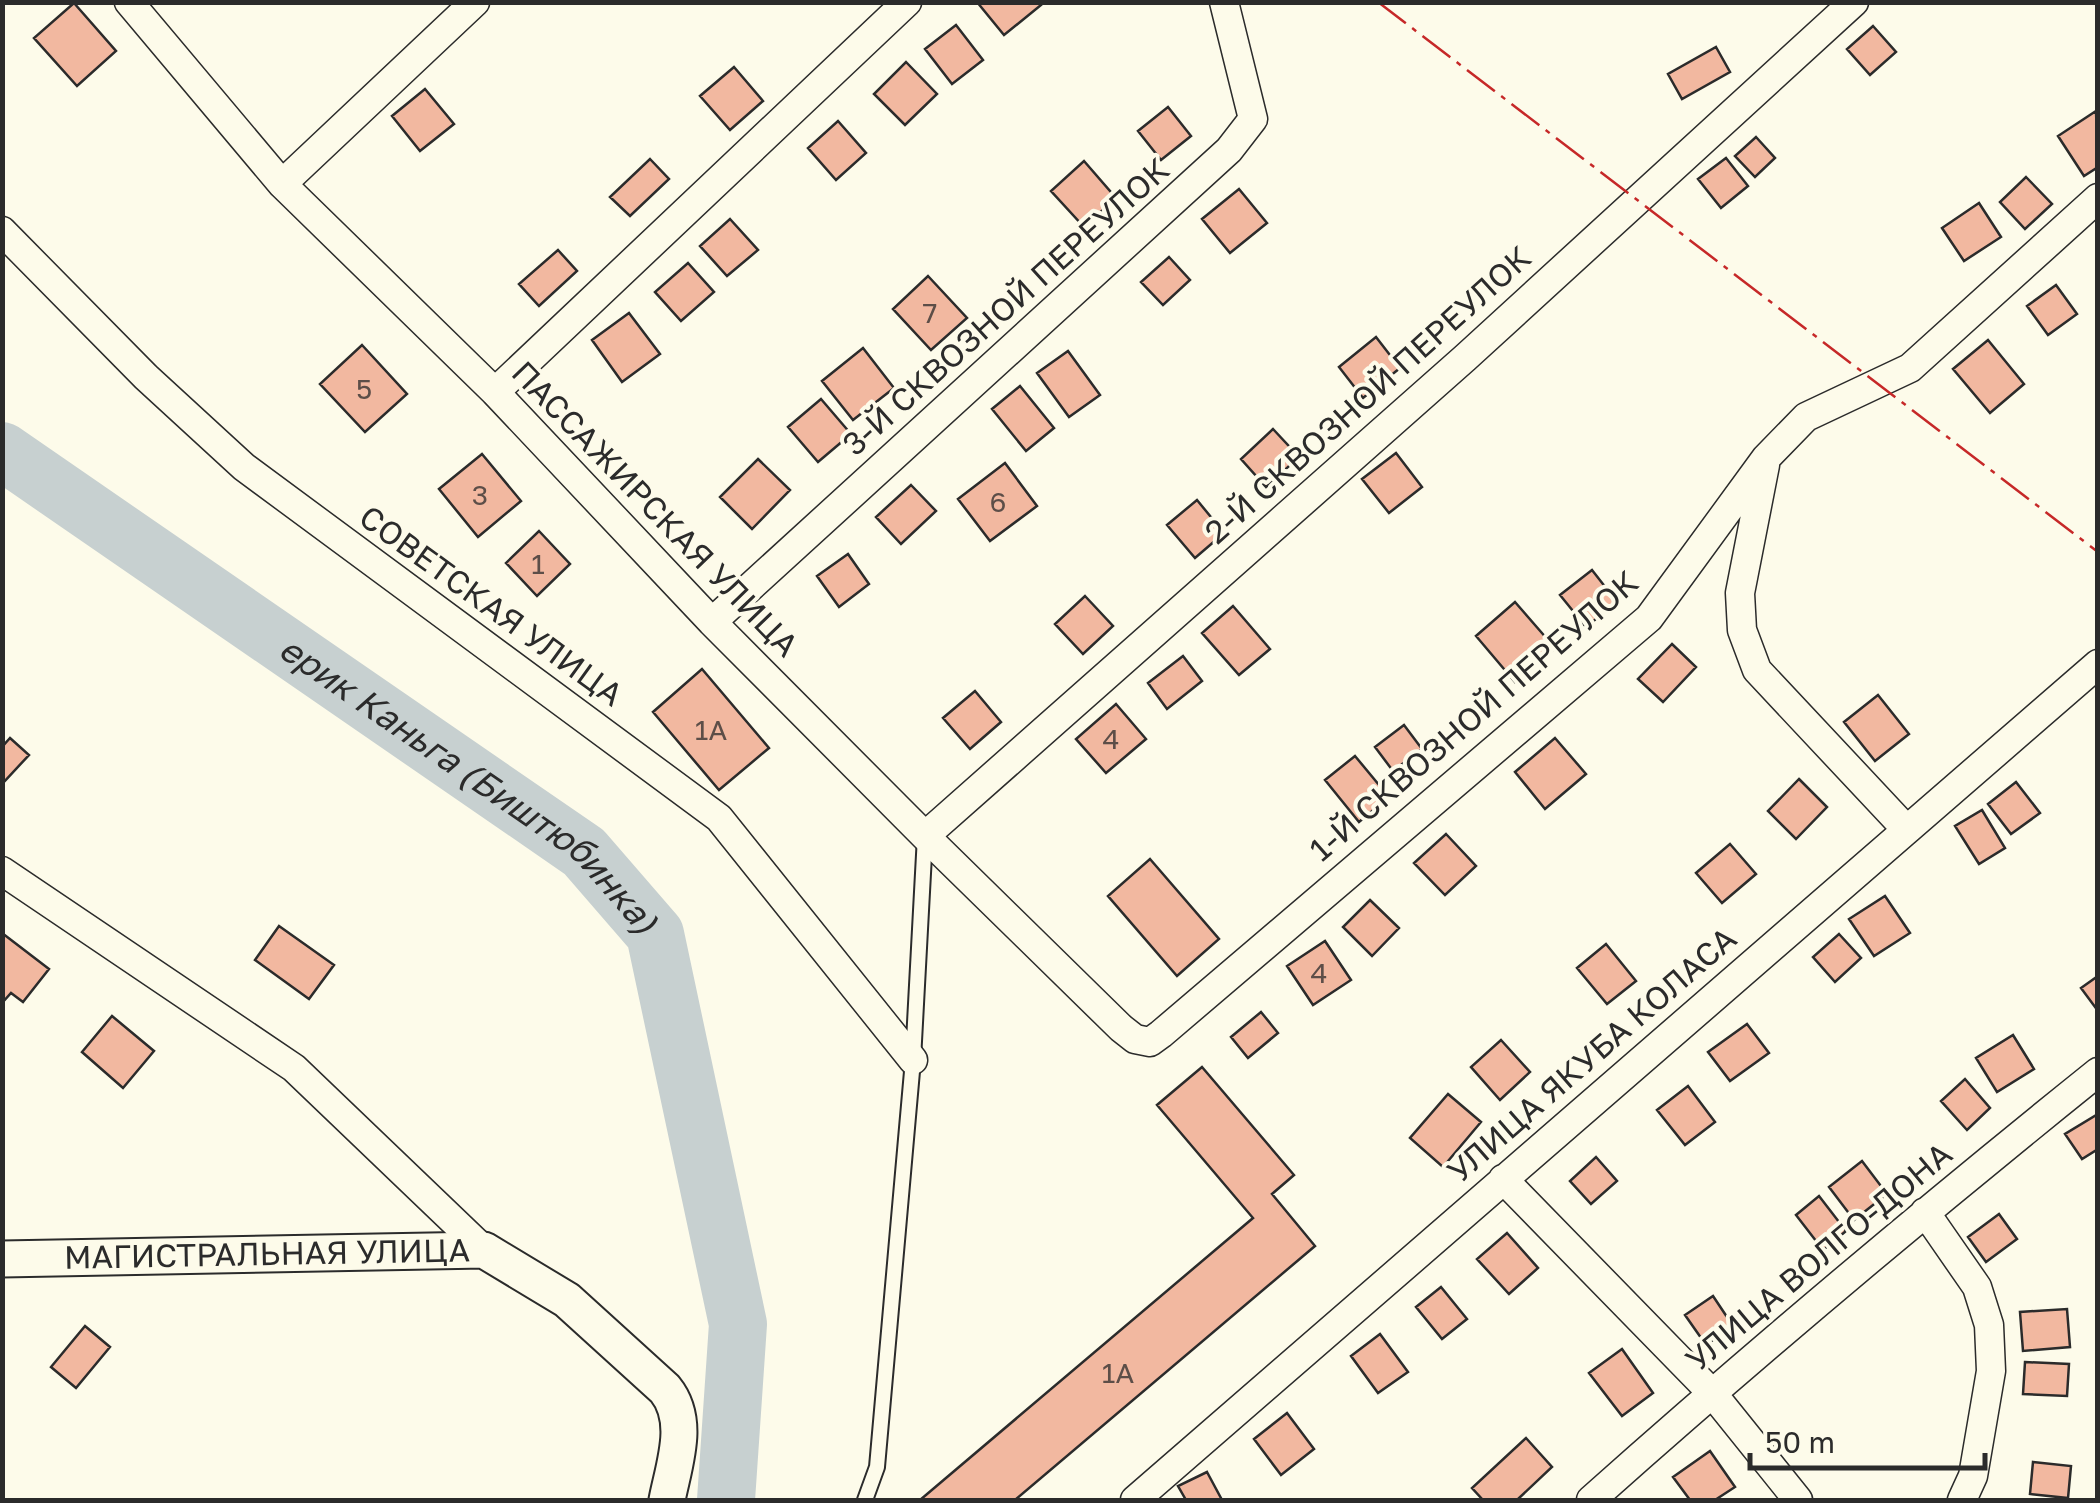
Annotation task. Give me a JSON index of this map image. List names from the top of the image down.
{
  "streets": {
    "street": [
      "3-Й СКВОЗНОЙ ПЕРЕУЛОК",
      "2-Й СКВОЗНОЙ ПЕРЕУЛОК",
      "ПАССАЖИРСКАЯ УЛИЦА",
      "СОВЕТСКАЯ УЛИЦА",
      "1-Й СКВОЗНОЙ ПЕРЕУЛОК",
      "УЛИЦА ЯКУБА КОЛАСА",
      "МАГИСТРАЛЬНАЯ УЛИЦА",
      "УЛИЦА ВОЛГО-ДОНА"
    ]
  },
  "crossings": [
    ["3-Й СКВОЗНОЙ ПЕРЕУЛОК", "ПАССАЖИРСКАЯ УЛИЦА"],
    ["2-Й СКВОЗНОЙ ПЕРЕУЛОК", "ПАССАЖИРСКАЯ УЛИЦА"],
    ["ПАССАЖИРСКАЯ УЛИЦА", "1-Й СКВОЗНОЙ ПЕРЕУЛОК"]
  ],
  "water": ["ерик Каньга (Биштюбинка)"],
  "house_numbers": [
    "7",
    "5",
    "3",
    "6",
    "1",
    "1А",
    "4",
    "4",
    "1А"
  ],
  "scale_bar": "50 m"
}
